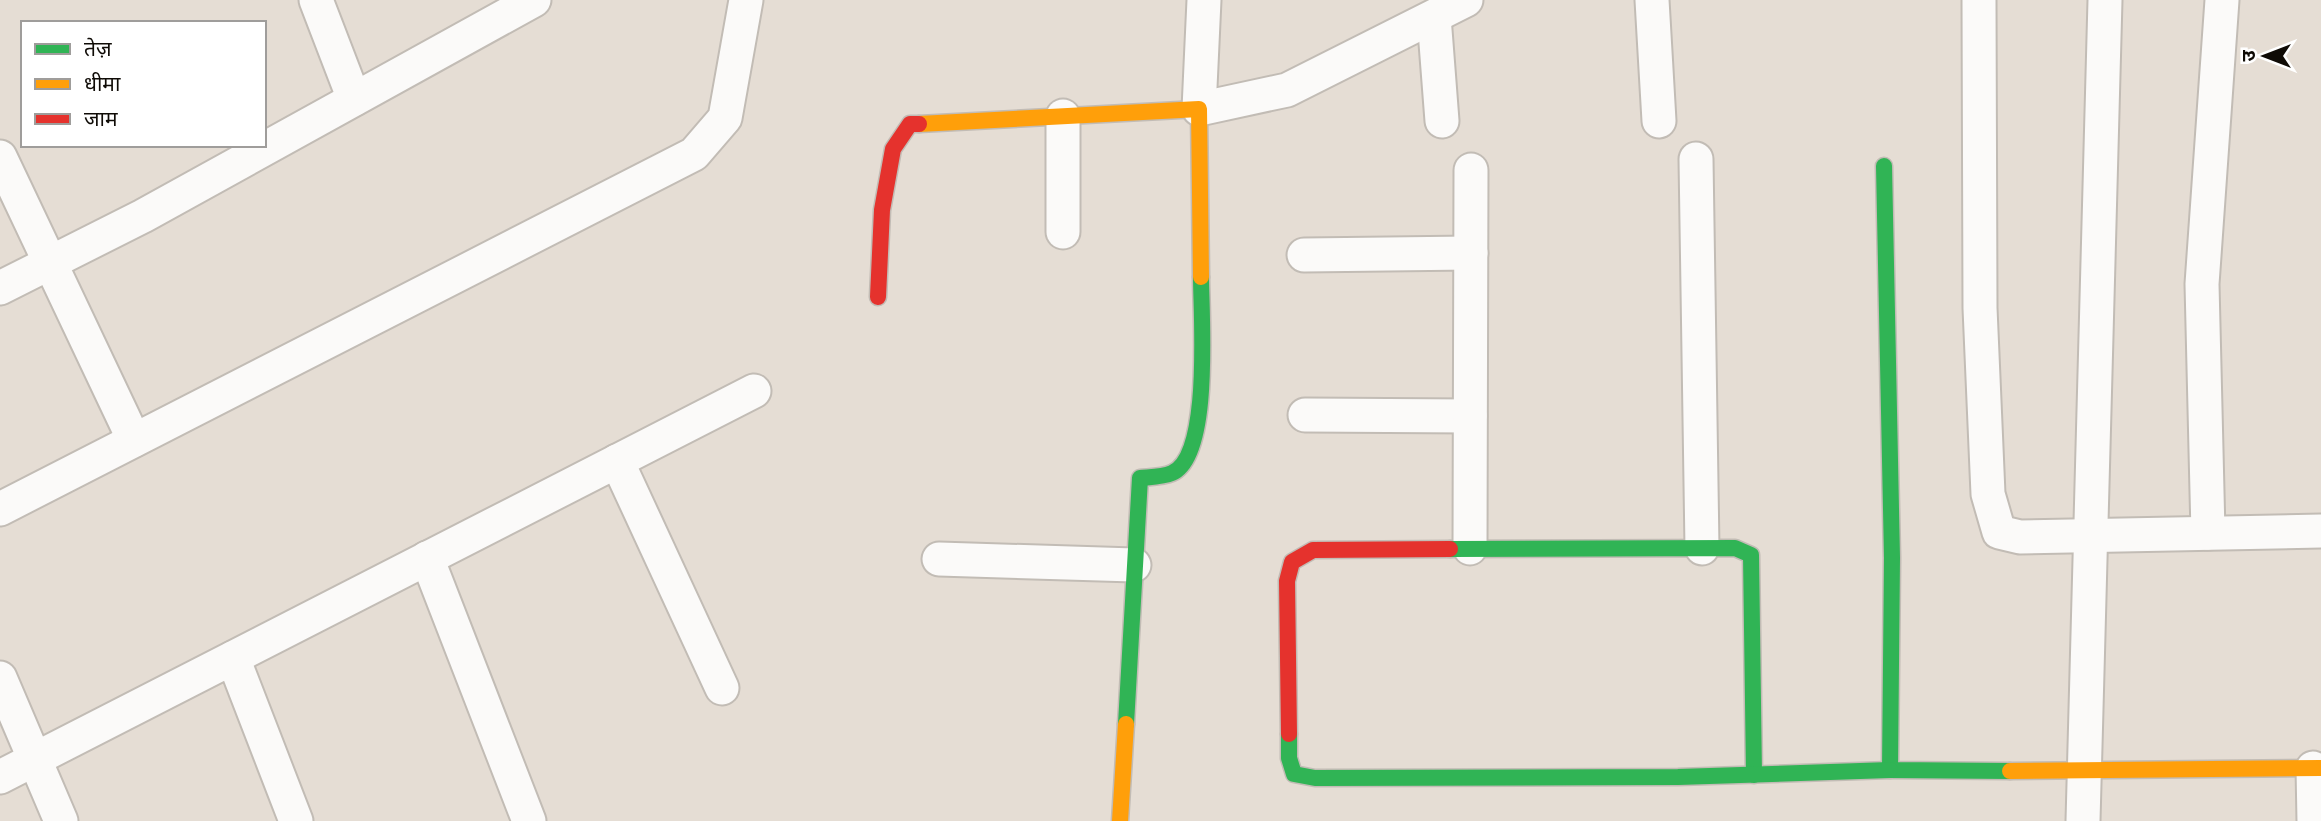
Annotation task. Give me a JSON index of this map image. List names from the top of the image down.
{
  "legend": ["तेज़", "धीमा", "जाम"],
  "north": "left"
}
